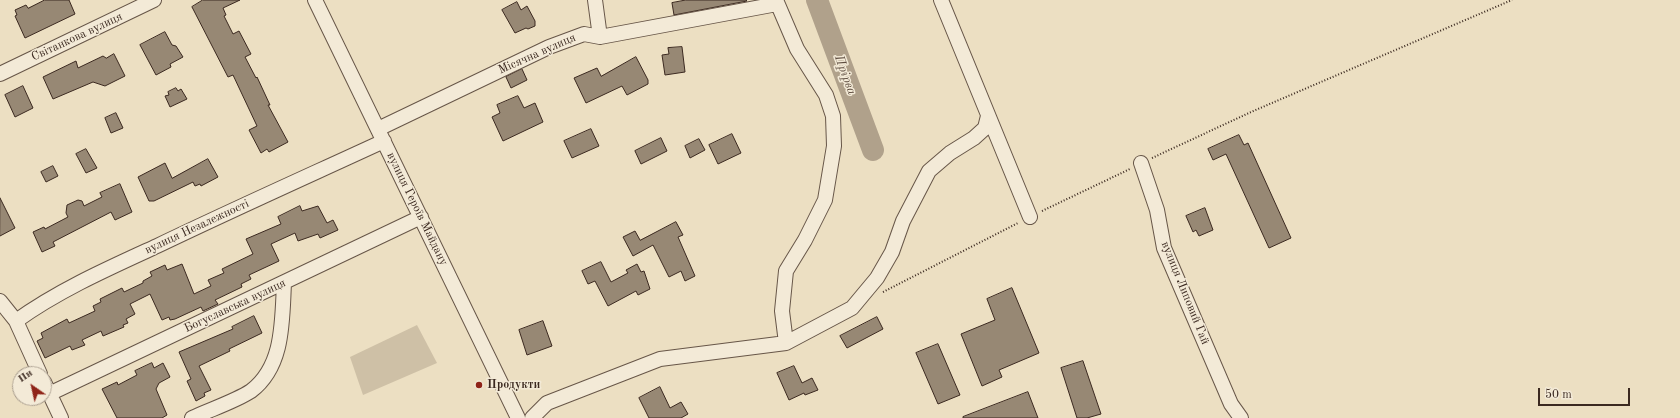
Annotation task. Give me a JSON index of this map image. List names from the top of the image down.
{
  "streets": {
    "street": [
      "Світанкова вулиця",
      "Місячна вулиця",
      "вулиця Героїв Майдану",
      "вулиця Незалежності",
      "вулиця Липовий Гай",
      "Богуславська вулиця"
    ]
  },
  "crossings": [
    ["Місячна вулиця", "вулиця Героїв Майдану"],
    ["Місячна вулиця", "вулиця Незалежності"],
    ["вулиця Героїв Майдану", "вулиця Незалежності"],
    ["вулиця Героїв Майдану", "Богуславська вулиця"]
  ],
  "water": ["Прірва"],
  "places": ["Продукти"],
  "scale_bar": "50 m",
  "north": "top left"
}
